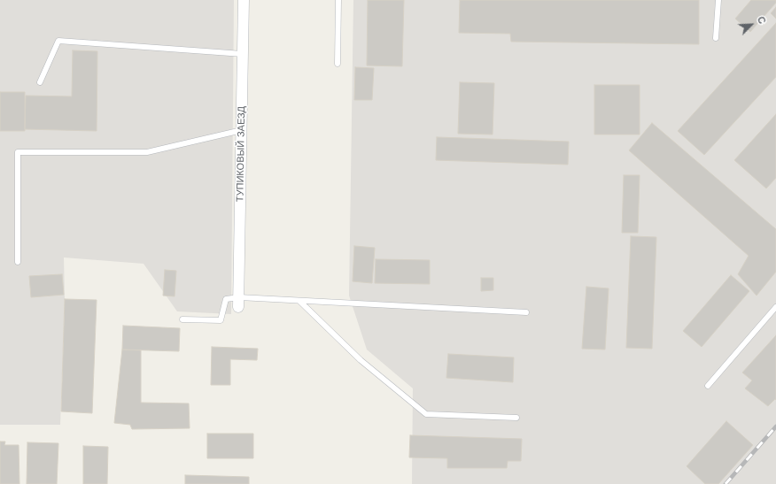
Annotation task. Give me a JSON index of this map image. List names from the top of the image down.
{
  "streets": {
    "street": ["ТУПИКОВЫЙ ЗАЕЗД"]
  },
  "north": "top right"
}
